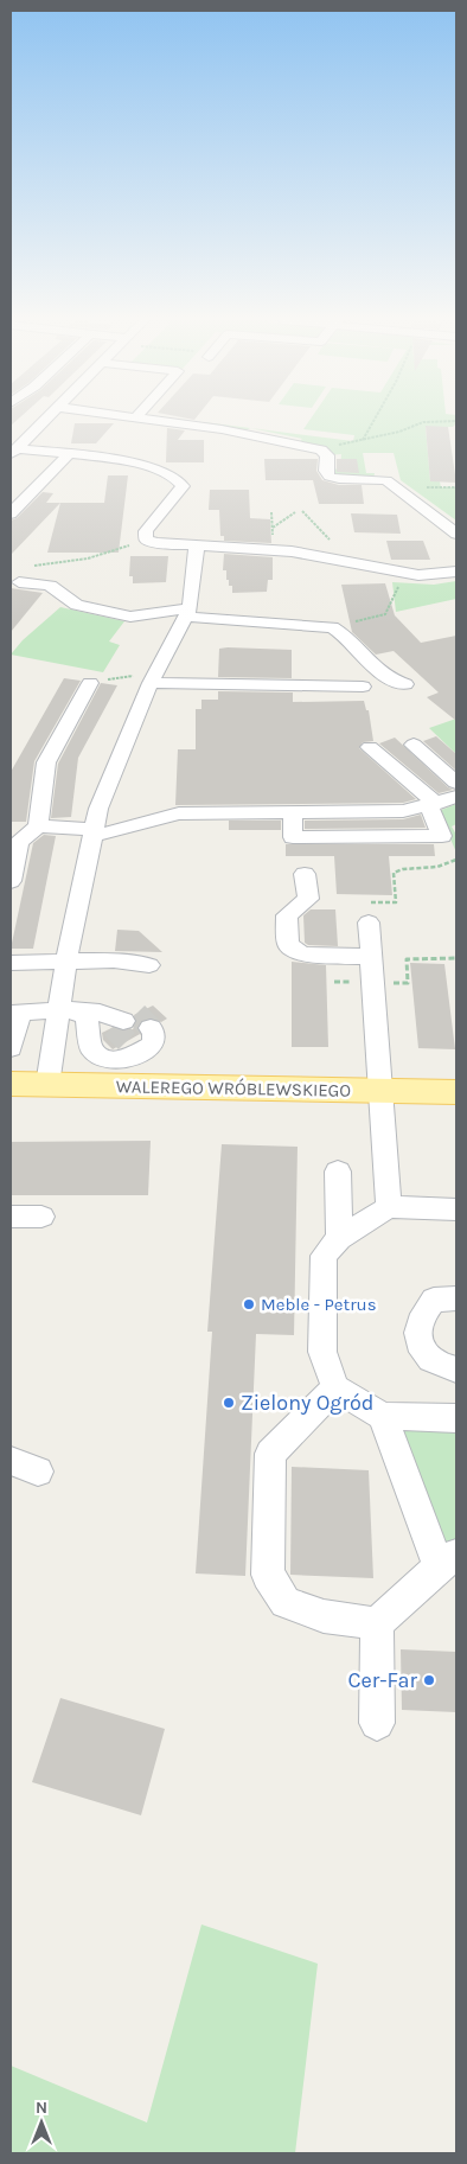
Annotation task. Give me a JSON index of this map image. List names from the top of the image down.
{
  "streets": {
    "main road": ["WALEREGO WRÓBLEWSKIEGO"]
  },
  "places": ["Meble - Petrus", "Zielony Ogród", "Cer-Far"],
  "north": "top"
}
